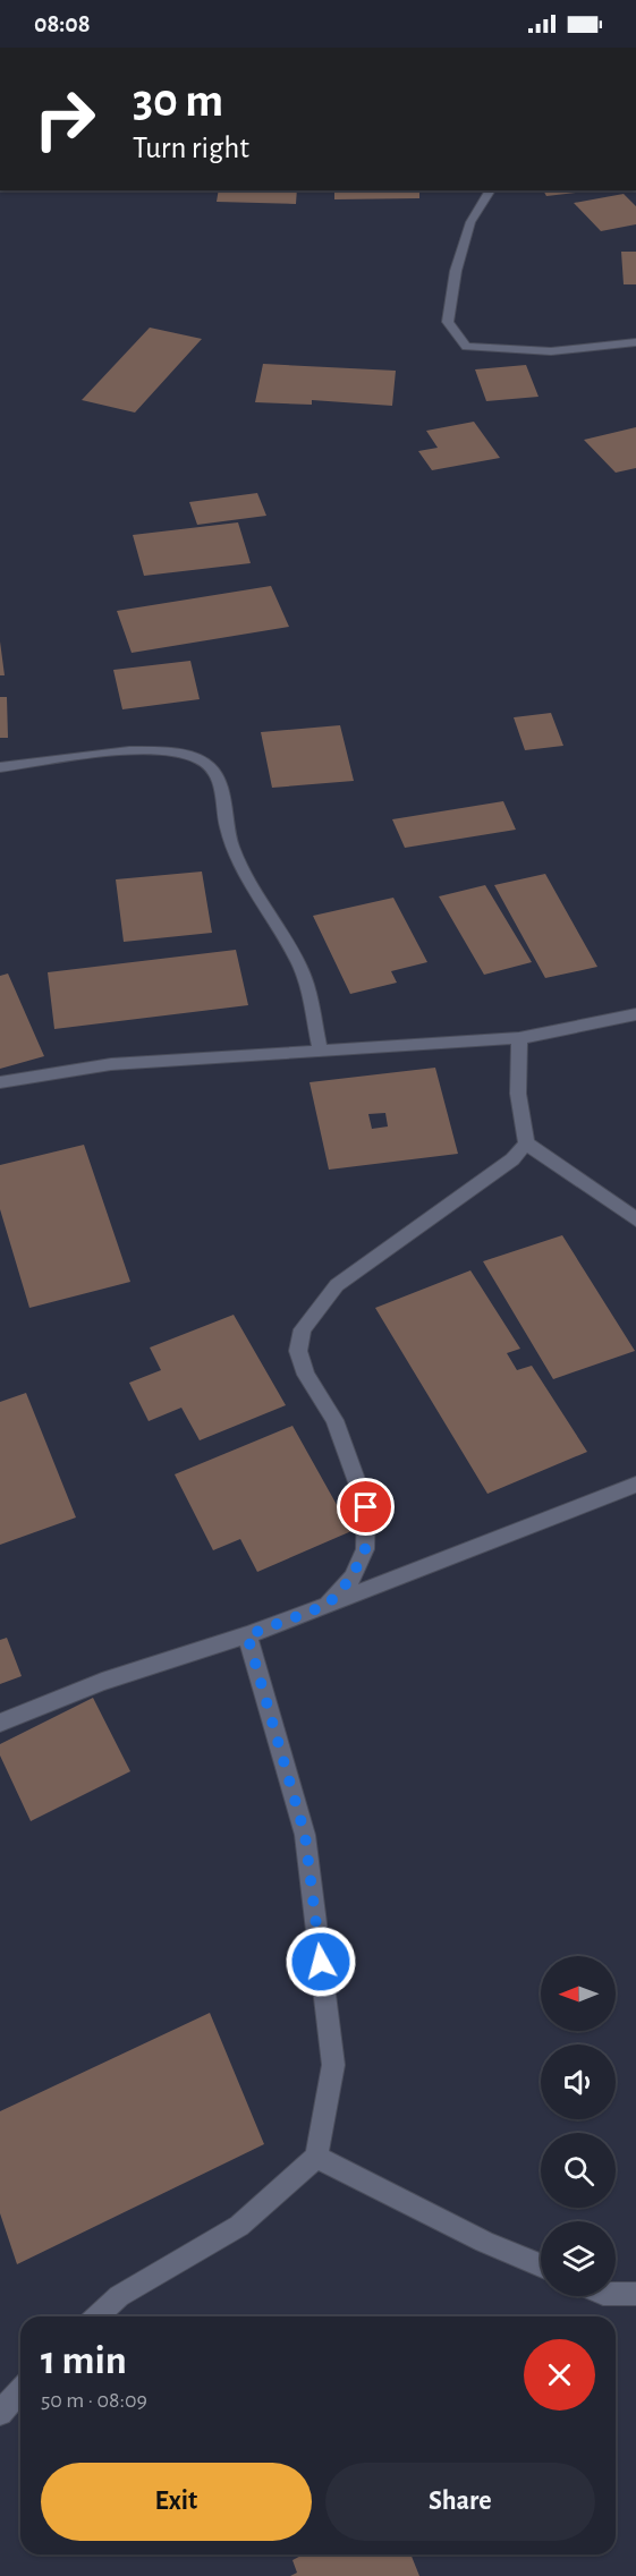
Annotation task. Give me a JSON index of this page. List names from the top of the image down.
{
  "north": "left",
  "page": {
    "status": "08:08",
    "turn": ["30 m", "Turn right"],
    "heading": ["1 min", "50 m · 08:09"],
    "buttons": ["Exit", "Share"]
  }
}
